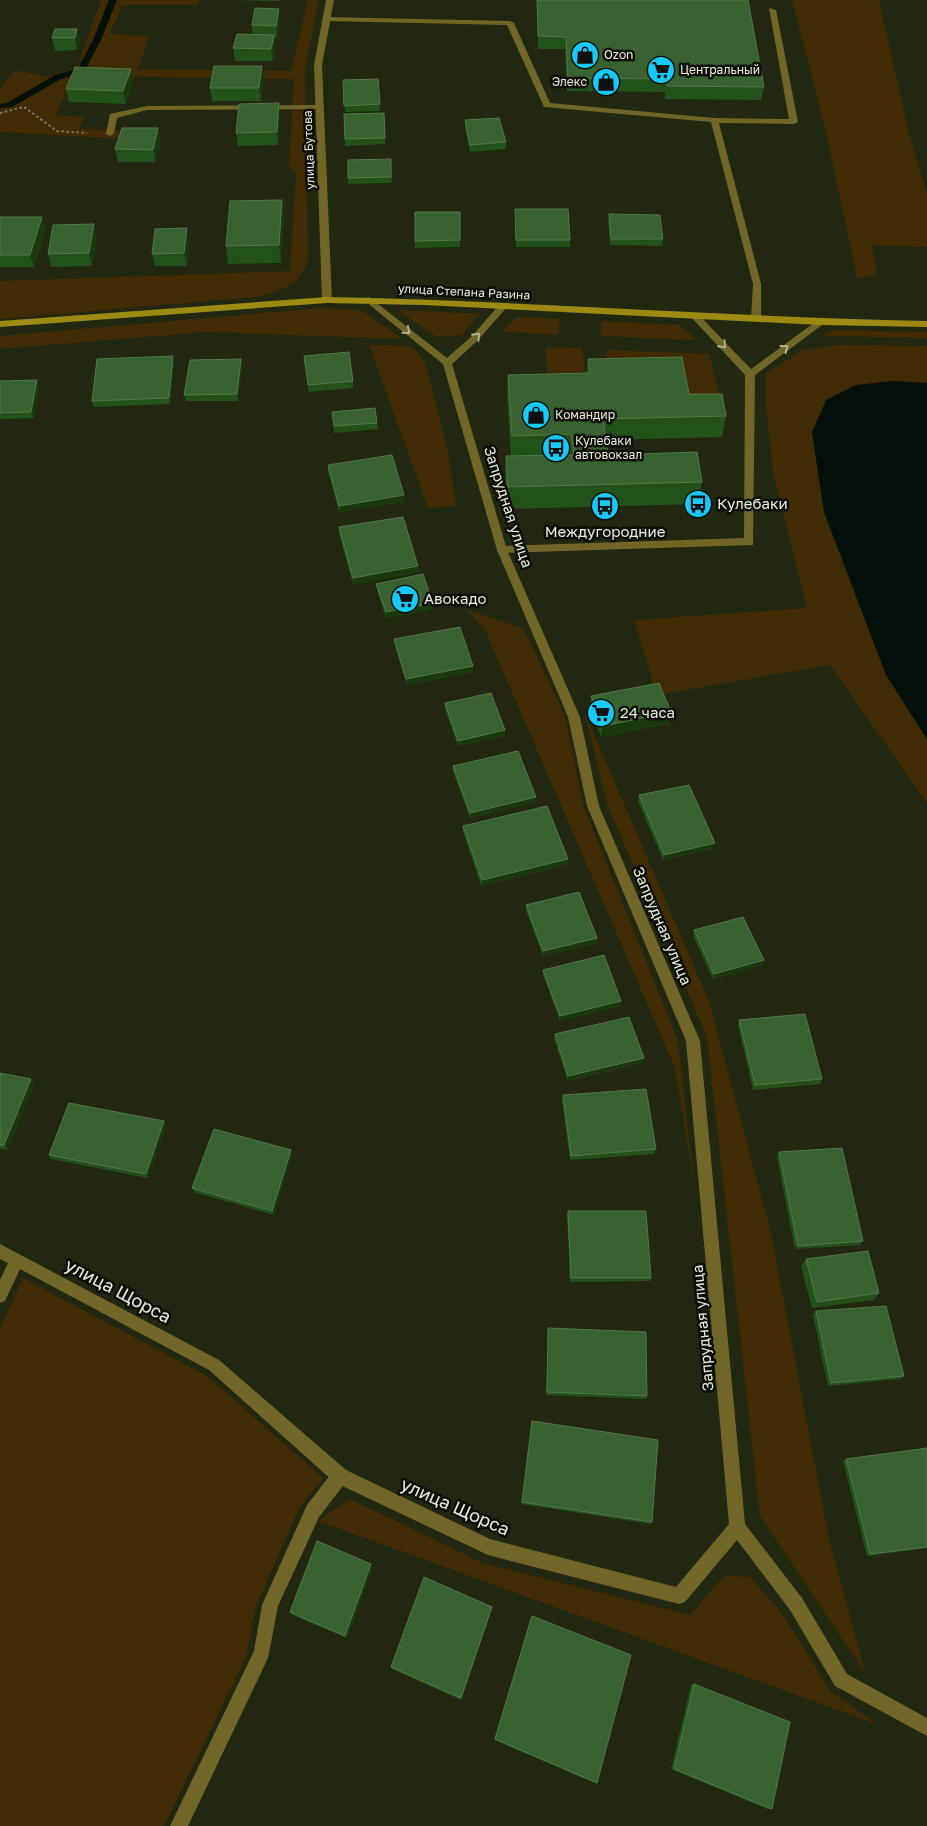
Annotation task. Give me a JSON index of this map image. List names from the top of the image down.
{
  "streets": {
    "main road": ["улица Степана Разина"],
    "street": ["улица Бутова", "Запрудная улица", "улица Щорса"]
  },
  "crossings": [
    ["улица Бутова", "улица Степана Разина"],
    ["Запрудная улица", "улица Щорса"]
  ],
  "places": {
    "shop": ["Ozon", "Элекс", "Командир"],
    "supermarket": ["Центральный", "Авокадо", "24 часа"],
    "bus stop": ["Кулебаки автовокзал", "Кулебаки", "Междугородние"]
  }
}
